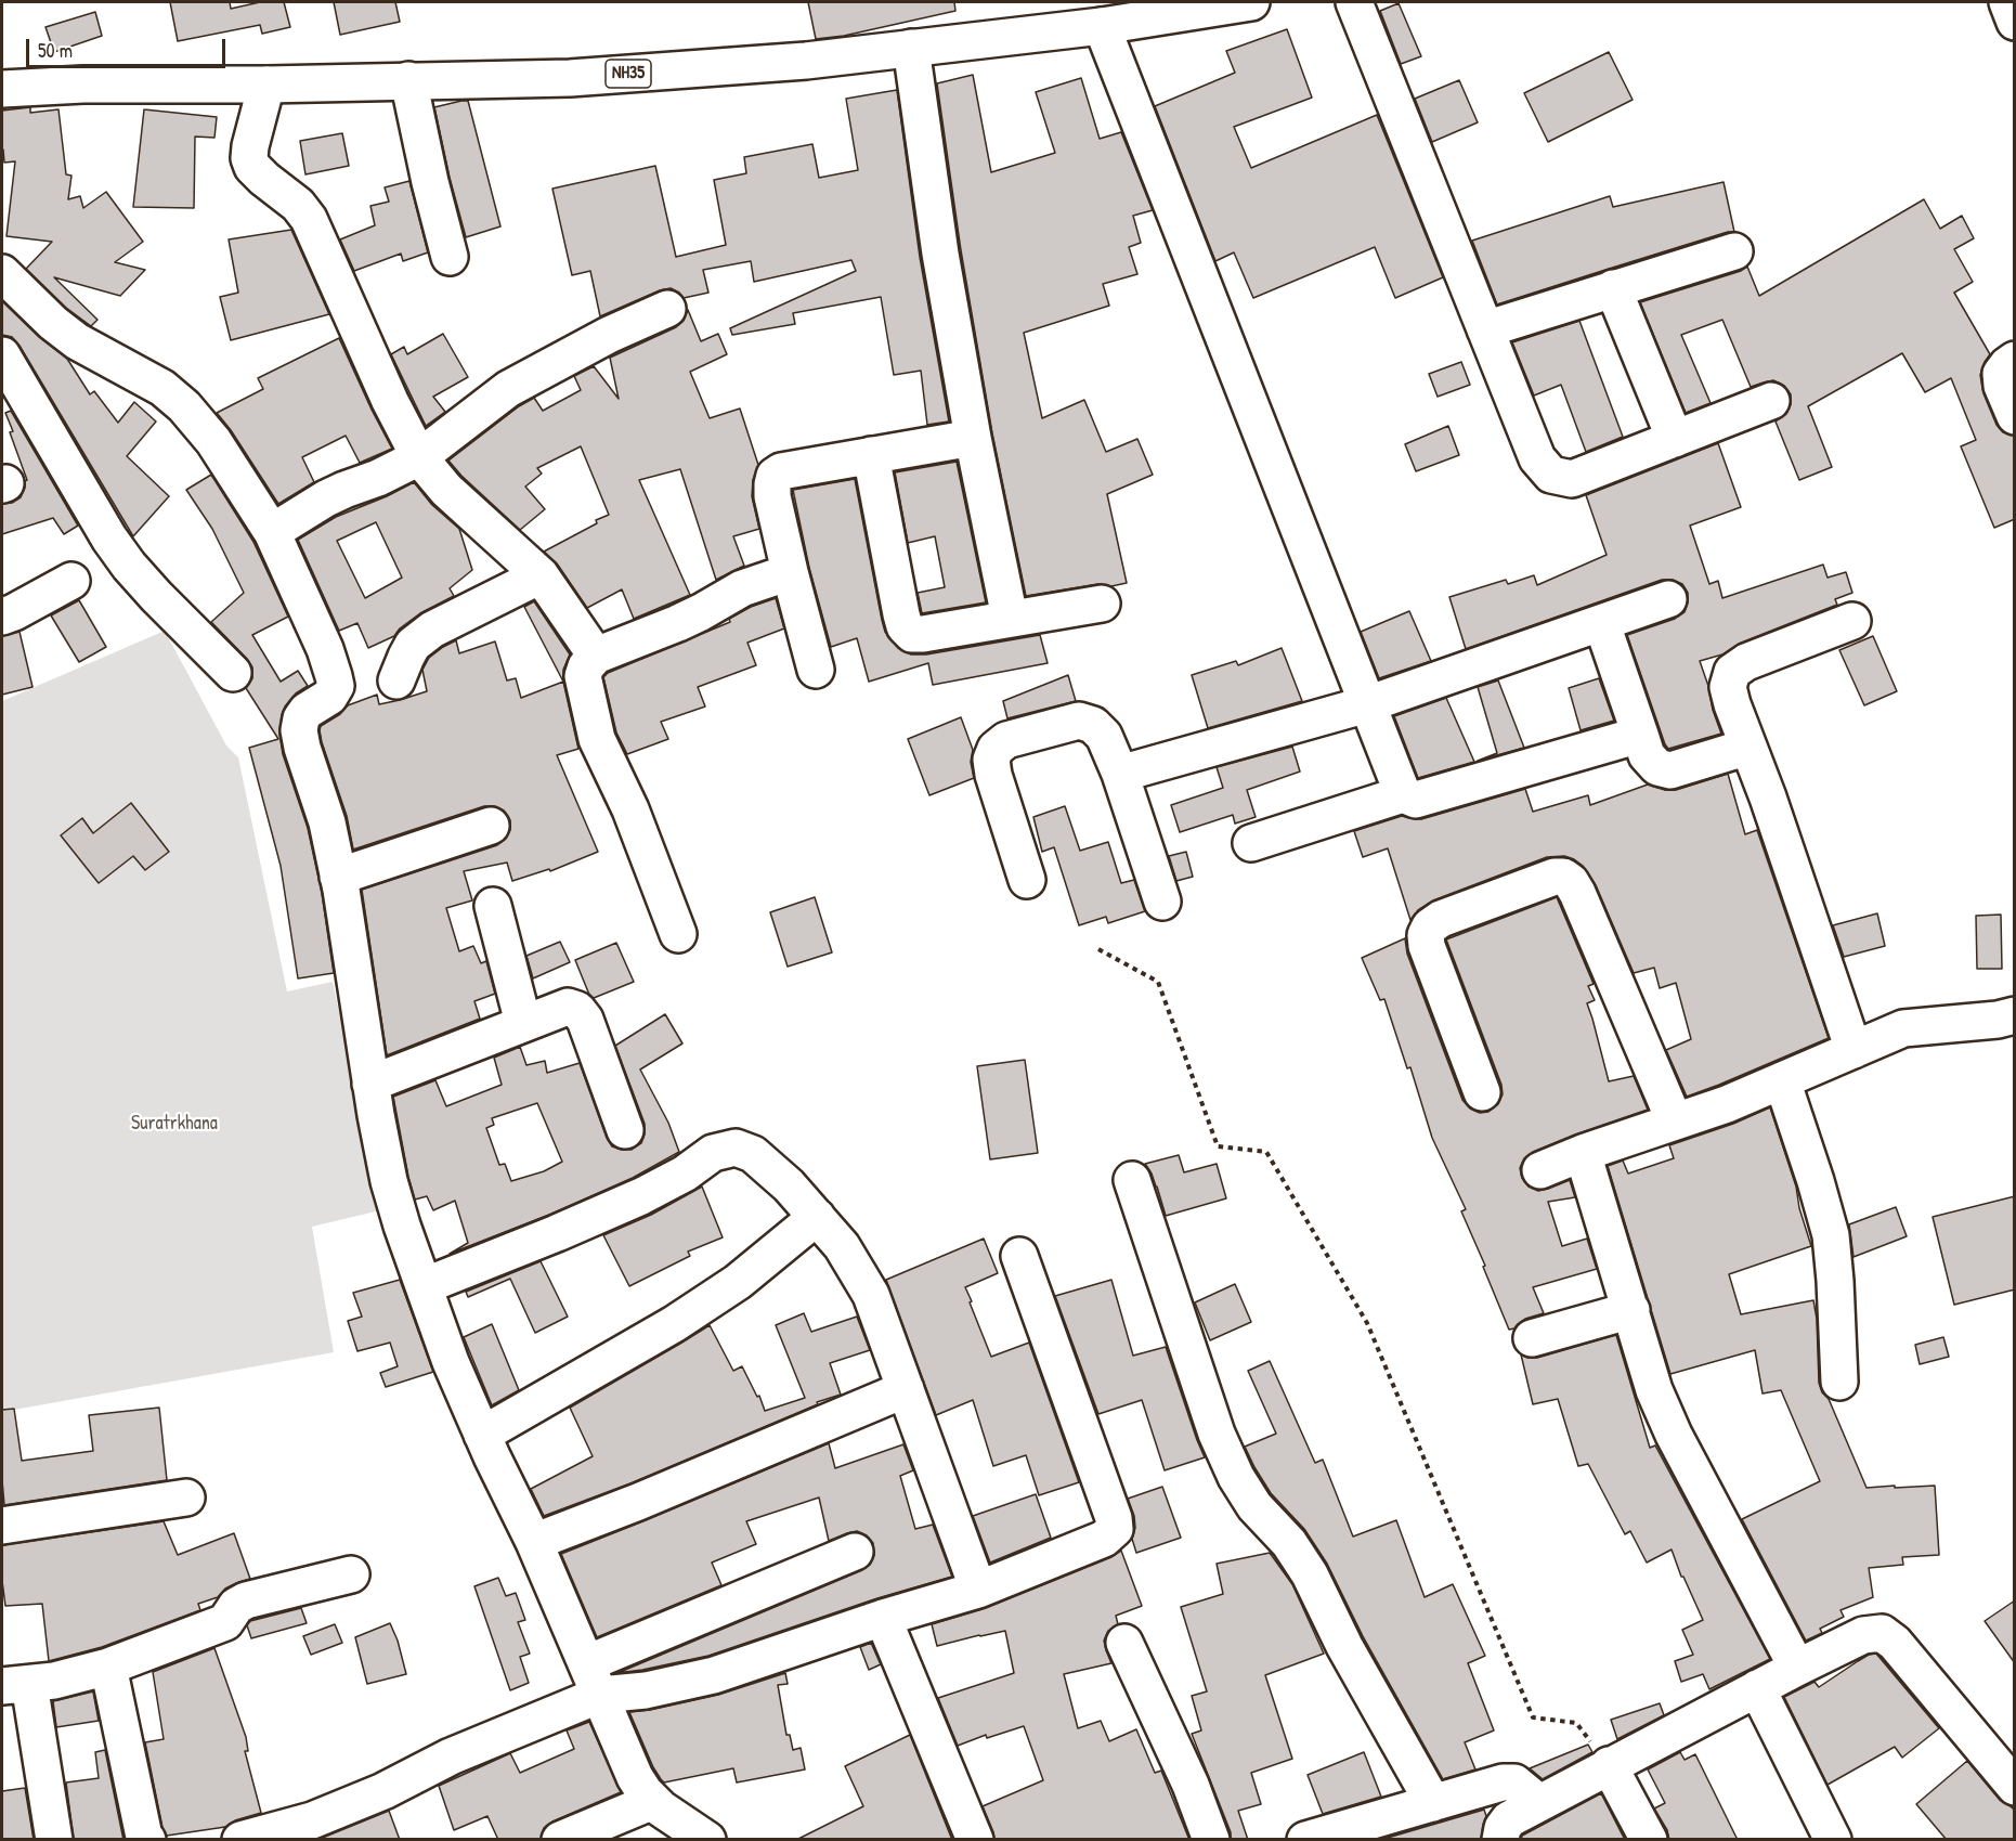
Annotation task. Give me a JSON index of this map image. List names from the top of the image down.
{
  "streets": {
    "main road": ["NH35"]
  },
  "parks": ["Suratrkhana"],
  "scale_bar": "50 m"
}
